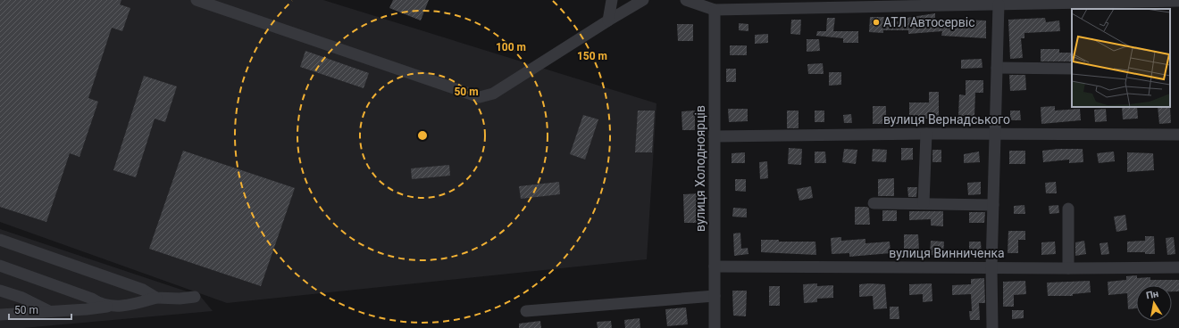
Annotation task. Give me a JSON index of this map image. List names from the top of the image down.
{
  "streets": {
    "street": ["вулиця Вернадського", "вулиця Холодноярців", "вулиця Винниченка"]
  },
  "crossings": [
    ["вулиця Вернадського", "вулиця Холодноярців"],
    ["вулиця Холодноярців", "вулиця Винниченка"]
  ],
  "places": ["АТЛ Автосервіс"],
  "scale_bar": "50 m",
  "north": "top",
  "rings": ["100 m", "150 m", "50 m"]
}
